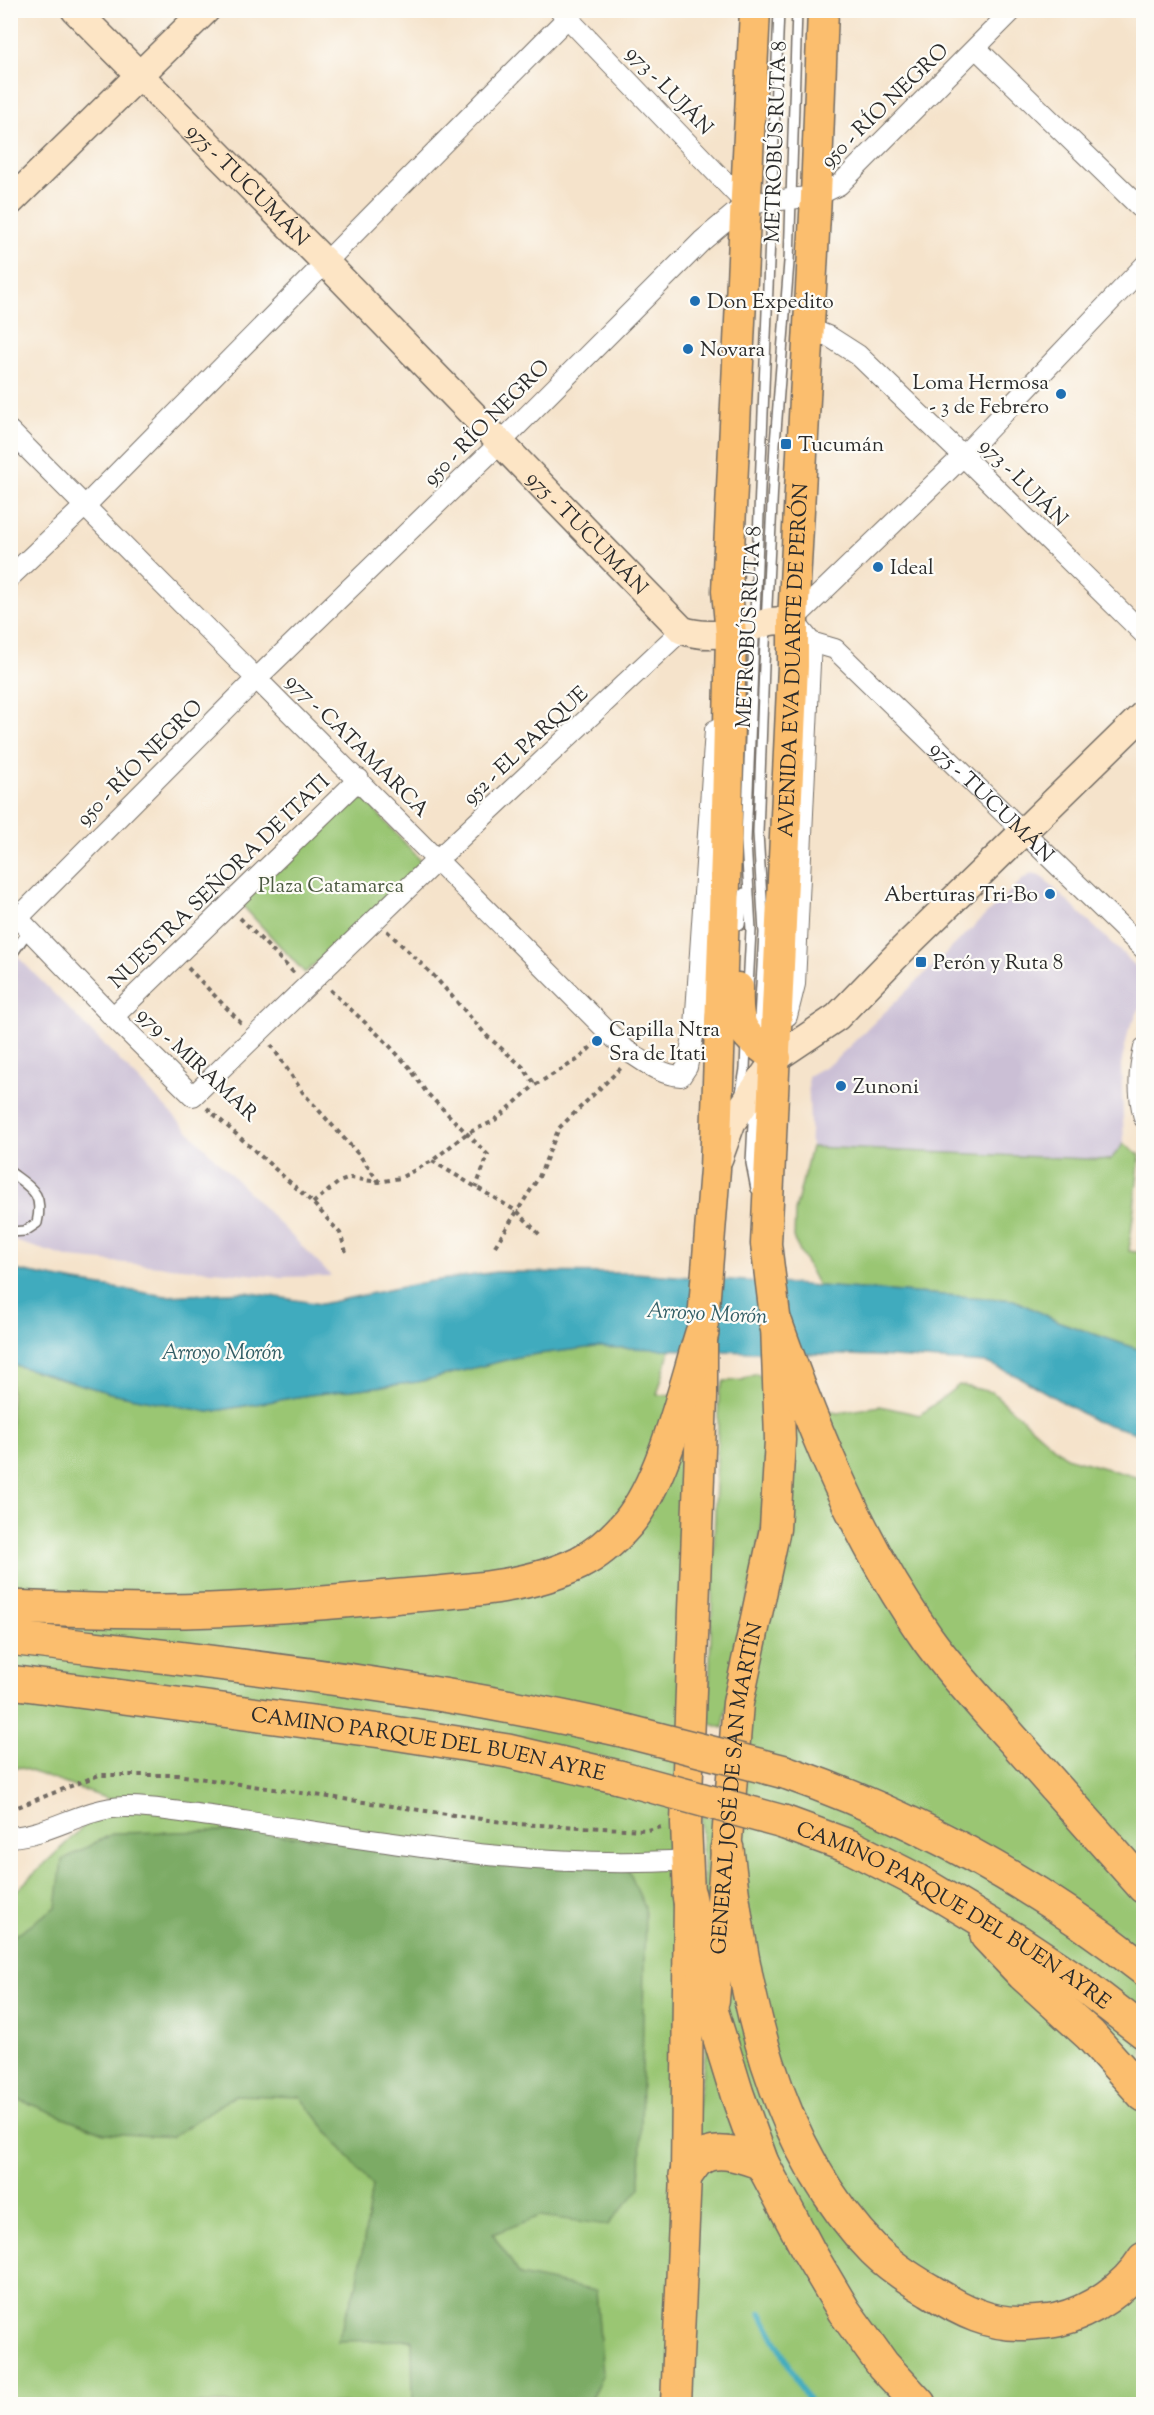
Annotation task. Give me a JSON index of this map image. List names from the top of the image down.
{
  "streets": {
    "highway": ["CAMINO PARQUE DEL BUEN AYRE"],
    "main road": ["AVENIDA EVA DUARTE DE PERÓN", "GENERAL JOSÉ DE SAN MARTÍN"],
    "street": [
      "973 - LUJÁN",
      "950 - RÍO NEGRO",
      "975 - TUCUMÁN",
      "977 - CATAMARCA",
      "952 - EL PARQUE",
      "NUESTRA SEÑORA DE ITATI",
      "979 - MIRAMAR"
    ],
    "lane": ["METROBÚS RUTA 8"]
  },
  "crossings": [
    ["973 - LUJÁN", "950 - RÍO NEGRO"],
    ["973 - LUJÁN", "METROBÚS RUTA 8"],
    ["973 - LUJÁN", "AVENIDA EVA DUARTE DE PERÓN"],
    ["950 - RÍO NEGRO", "METROBÚS RUTA 8"],
    ["950 - RÍO NEGRO", "975 - TUCUMÁN"],
    ["950 - RÍO NEGRO", "AVENIDA EVA DUARTE DE PERÓN"],
    ["950 - RÍO NEGRO", "977 - CATAMARCA"],
    ["950 - RÍO NEGRO", "979 - MIRAMAR"],
    ["METROBÚS RUTA 8", "975 - TUCUMÁN"],
    ["METROBÚS RUTA 8", "AVENIDA EVA DUARTE DE PERÓN"],
    ["975 - TUCUMÁN", "AVENIDA EVA DUARTE DE PERÓN"],
    ["975 - TUCUMÁN", "952 - EL PARQUE"],
    ["AVENIDA EVA DUARTE DE PERÓN", "977 - CATAMARCA"],
    ["977 - CATAMARCA", "952 - EL PARQUE"],
    ["977 - CATAMARCA", "NUESTRA SEÑORA DE ITATI"],
    ["952 - EL PARQUE", "979 - MIRAMAR"],
    ["NUESTRA SEÑORA DE ITATI", "979 - MIRAMAR"]
  ],
  "water": ["Arroyo Morón"],
  "parks": ["Plaza Catamarca"],
  "places": {
    "other": [
      "Don Expedito",
      "Novara",
      "Loma Hermosa - 3 de Febrero",
      "Ideal",
      "Aberturas Tri-Bo",
      "Capilla Ntra Sra de Itati",
      "Zunoni"
    ],
    "transit": ["Tucumán", "Perón y Ruta 8"]
  }
}
